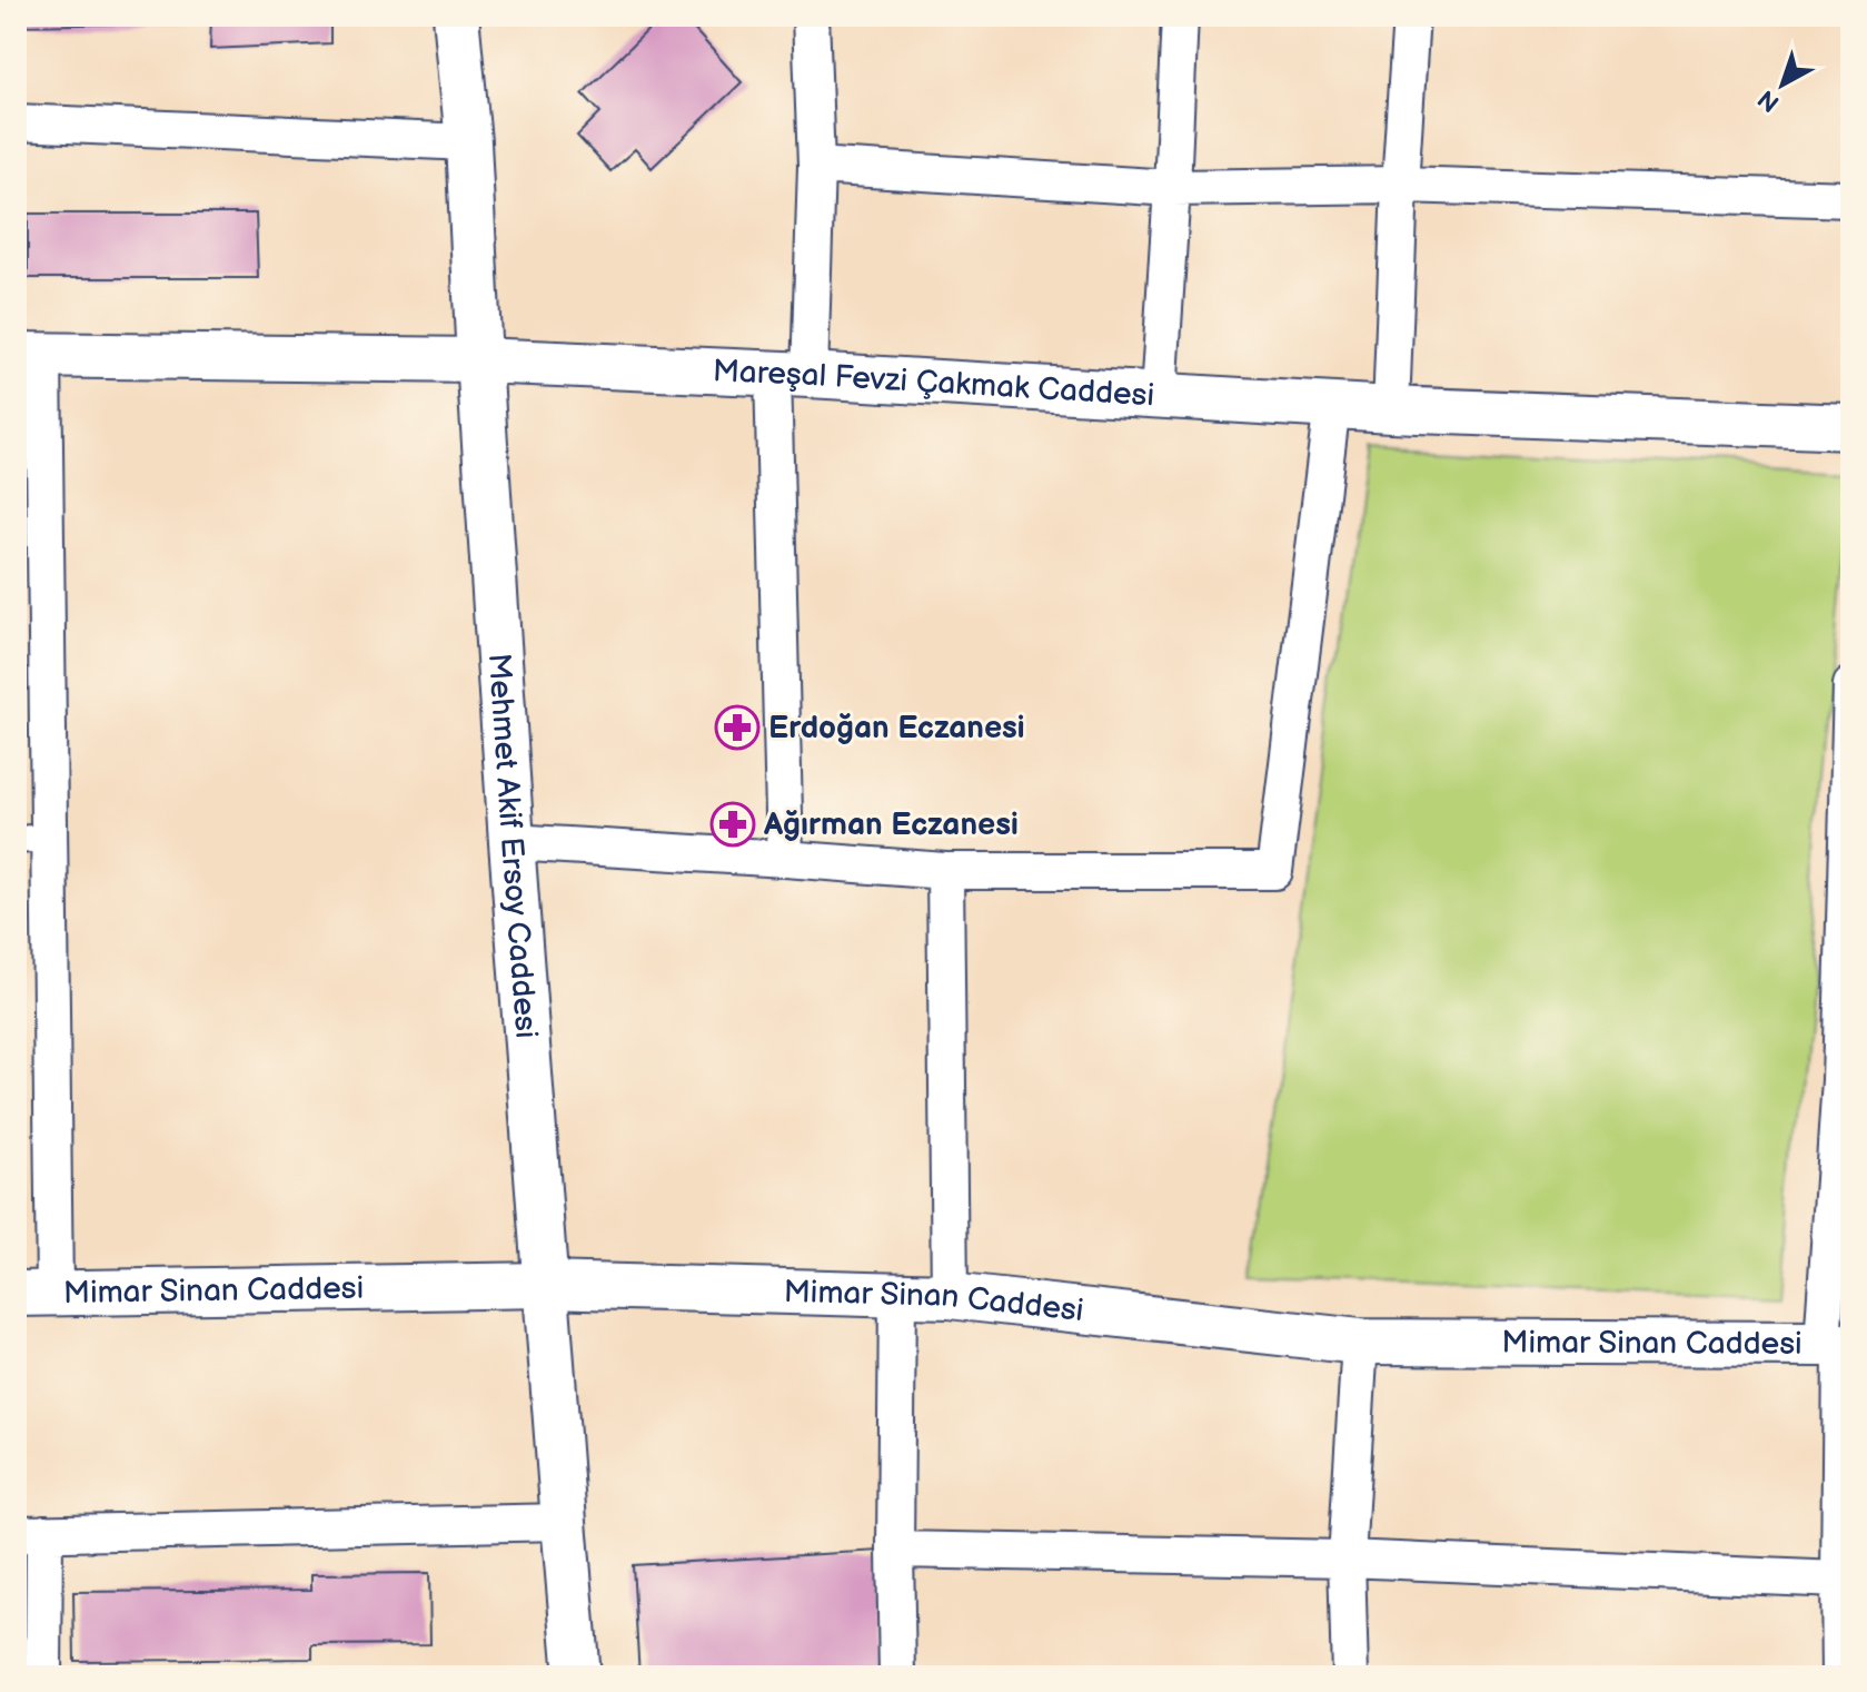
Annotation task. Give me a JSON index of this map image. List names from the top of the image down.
{
  "streets": {
    "street": ["Mareşal Fevzi Çakmak Caddesi", "Mehmet Akif Ersoy Caddesi", "Mimar Sinan Caddesi"]
  },
  "crossings": [
    ["Mareşal Fevzi Çakmak Caddesi", "Mehmet Akif Ersoy Caddesi"],
    ["Mehmet Akif Ersoy Caddesi", "Mimar Sinan Caddesi"]
  ],
  "places": {
    "pharmacy": ["Erdoğan Eczanesi", "Ağırman Eczanesi"]
  },
  "north": "bottom left"
}
